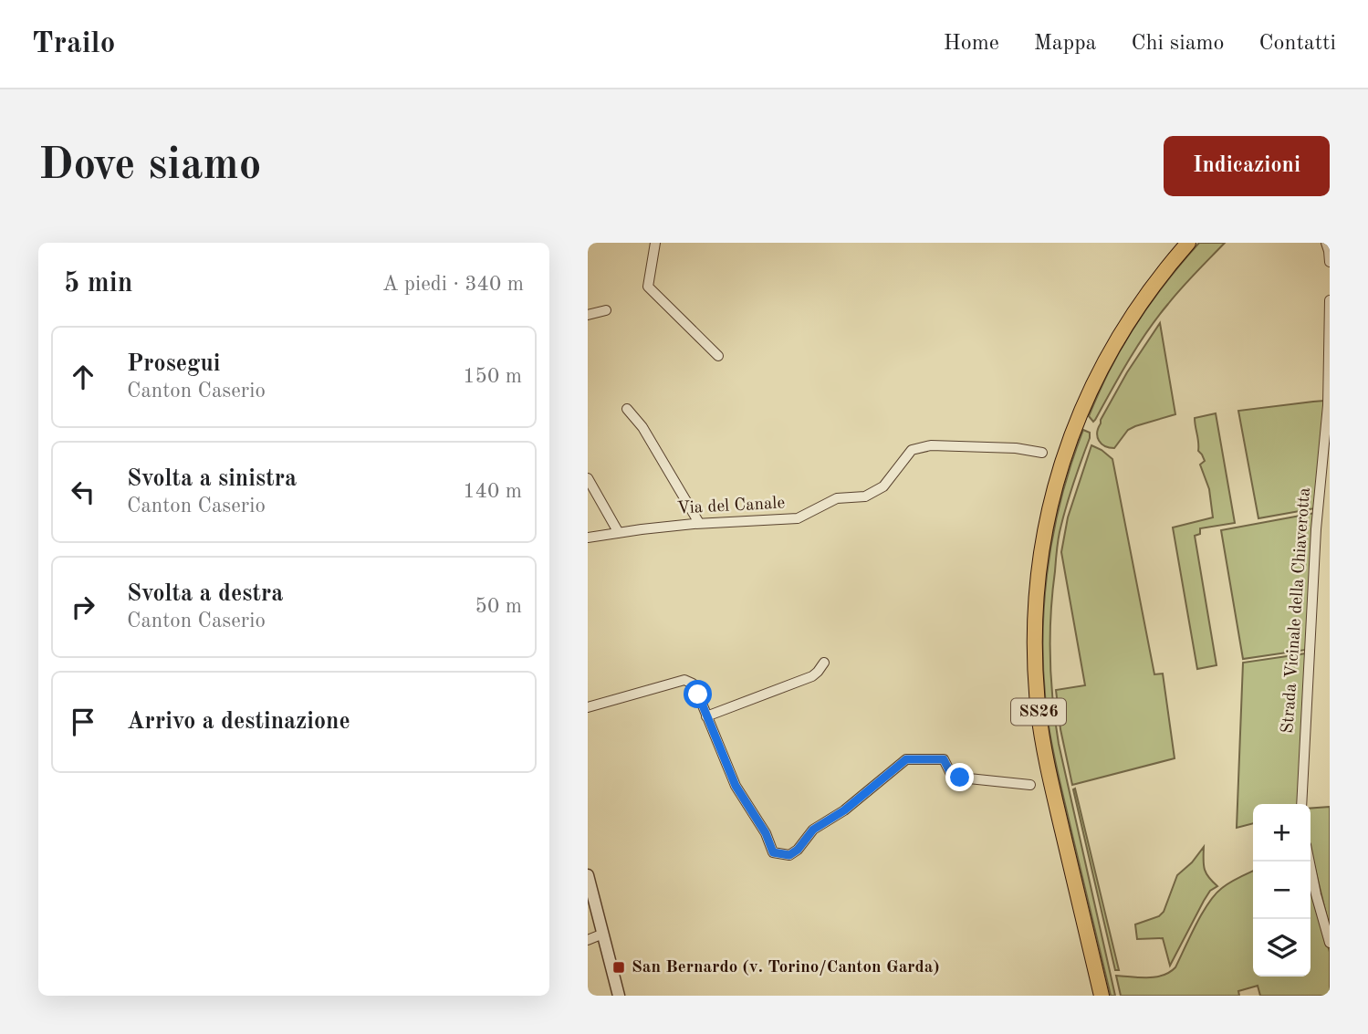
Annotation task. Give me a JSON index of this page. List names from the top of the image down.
{
  "streets": {
    "main road": ["SS26"],
    "street": ["Via del Canale", "Strada Vicinale della Chiaverotta"]
  },
  "places": {
    "transit": ["San Bernardo (v. Torino/Canton Garda)"]
  },
  "page": {
    "header": "Trailo",
    "nav": [
      "Home",
      "Mappa",
      "Chi siamo",
      "Contatti"
    ],
    "buttons": "Indicazioni",
    "title": "Dove siamo",
    "heading": ["5 min", "A piedi · 340 m"],
    "list": [
      ["Prosegui", "Canton Caserio", "150 m"],
      ["Svolta a sinistra", "Canton Caserio", "140 m"],
      ["Svolta a destra", "Canton Caserio", "50 m"],
      "Arrivo a destinazione"
    ],
    "map_buttons": ["+", "−"]
  }
}
